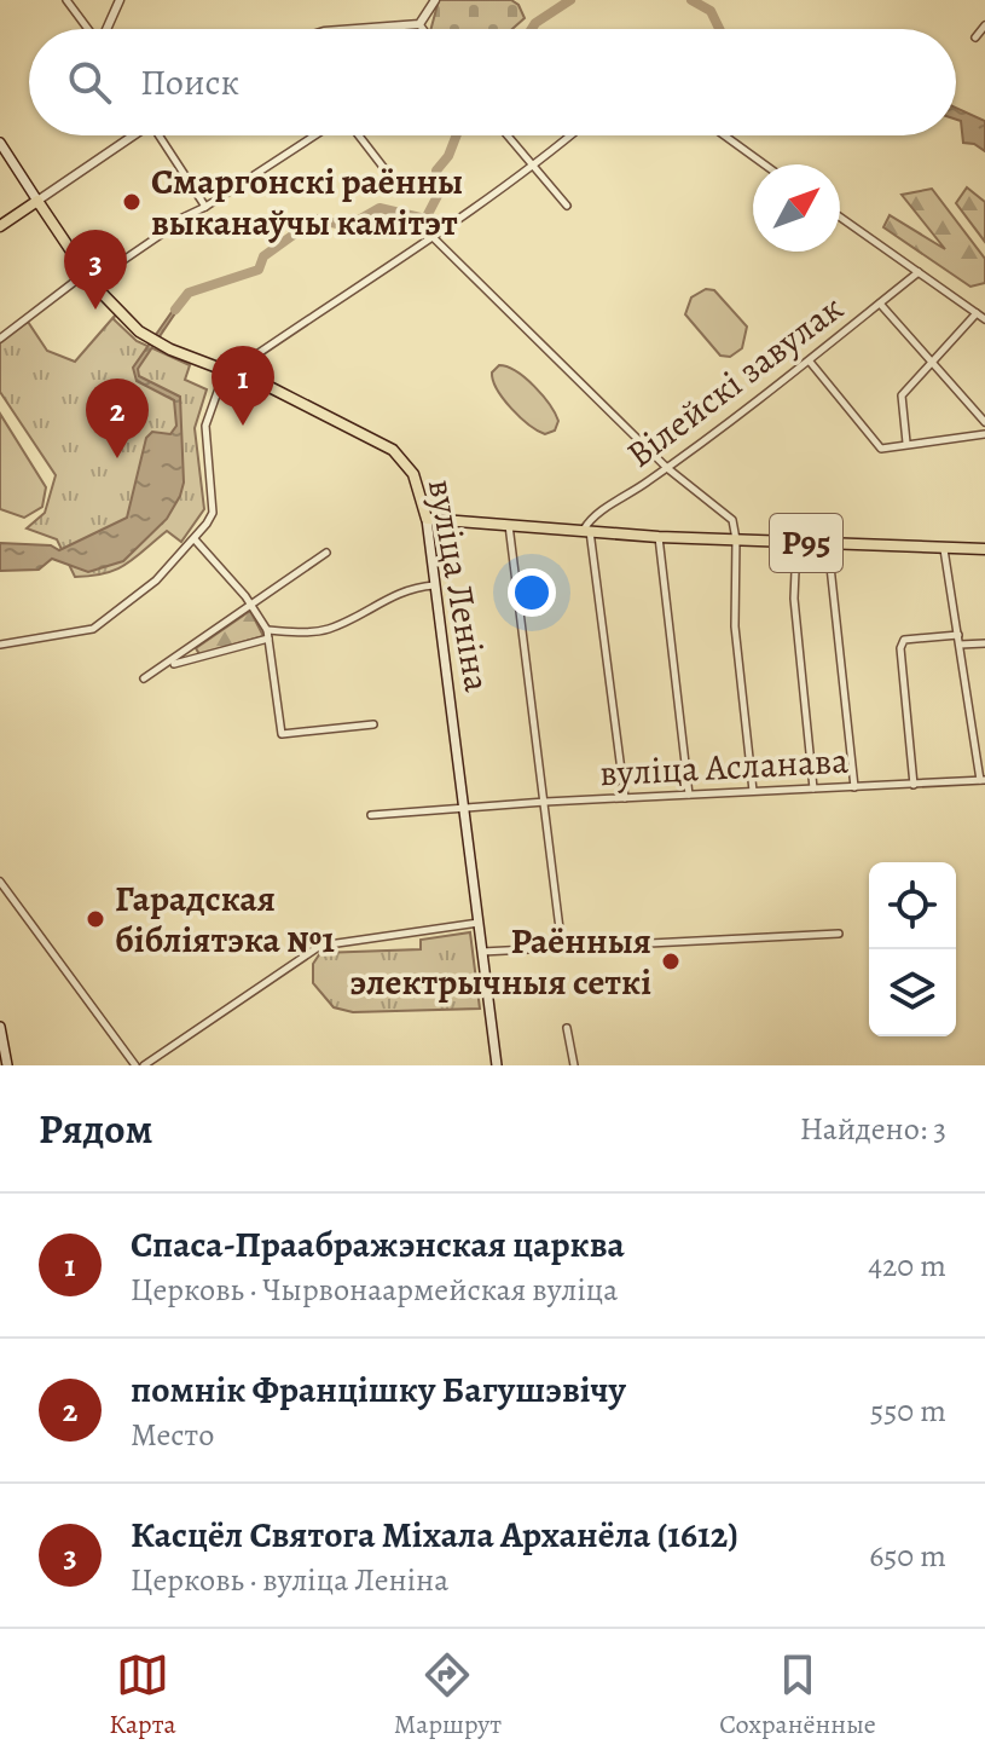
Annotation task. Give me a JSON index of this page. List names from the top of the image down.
{
  "streets": {
    "main road": ["Р95", "вуліца Леніна"],
    "street": ["Вілейскі завулак", "вуліца Асланава"]
  },
  "crossings": [
    ["Вілейскі завулак", "Р95"],
    ["Р95", "вуліца Леніна"],
    ["вуліца Леніна", "вуліца Асланава"]
  ],
  "places": ["Смаргонскі раённы выканаўчы камітэт", "Гарадская бібліятэка №1", "Раённыя электрычныя сеткі"],
  "north": "top right",
  "page": {
    "search": "Поиск",
    "pins": ["3", "1", "2"],
    "heading": ["Рядом", "Найдено: 3"],
    "list": [
      {
        "mark": "1",
        "name": "Спаса-Праабражэнская царква",
        "note": "Церковь · Чырвонаармейская вуліца",
        "value": "420 m"
      },
      {
        "mark": "2",
        "name": "помнік Францішку Багушэвічу",
        "note": "Место",
        "value": "550 m"
      },
      {
        "mark": "3",
        "name": "Касцёл Святога Міхала Арханёла (1612)",
        "note": "Церковь · вуліца Леніна",
        "value": "650 m"
      }
    ],
    "nav": ["Карта", "Маршрут", "Сохранённые"]
  }
}
